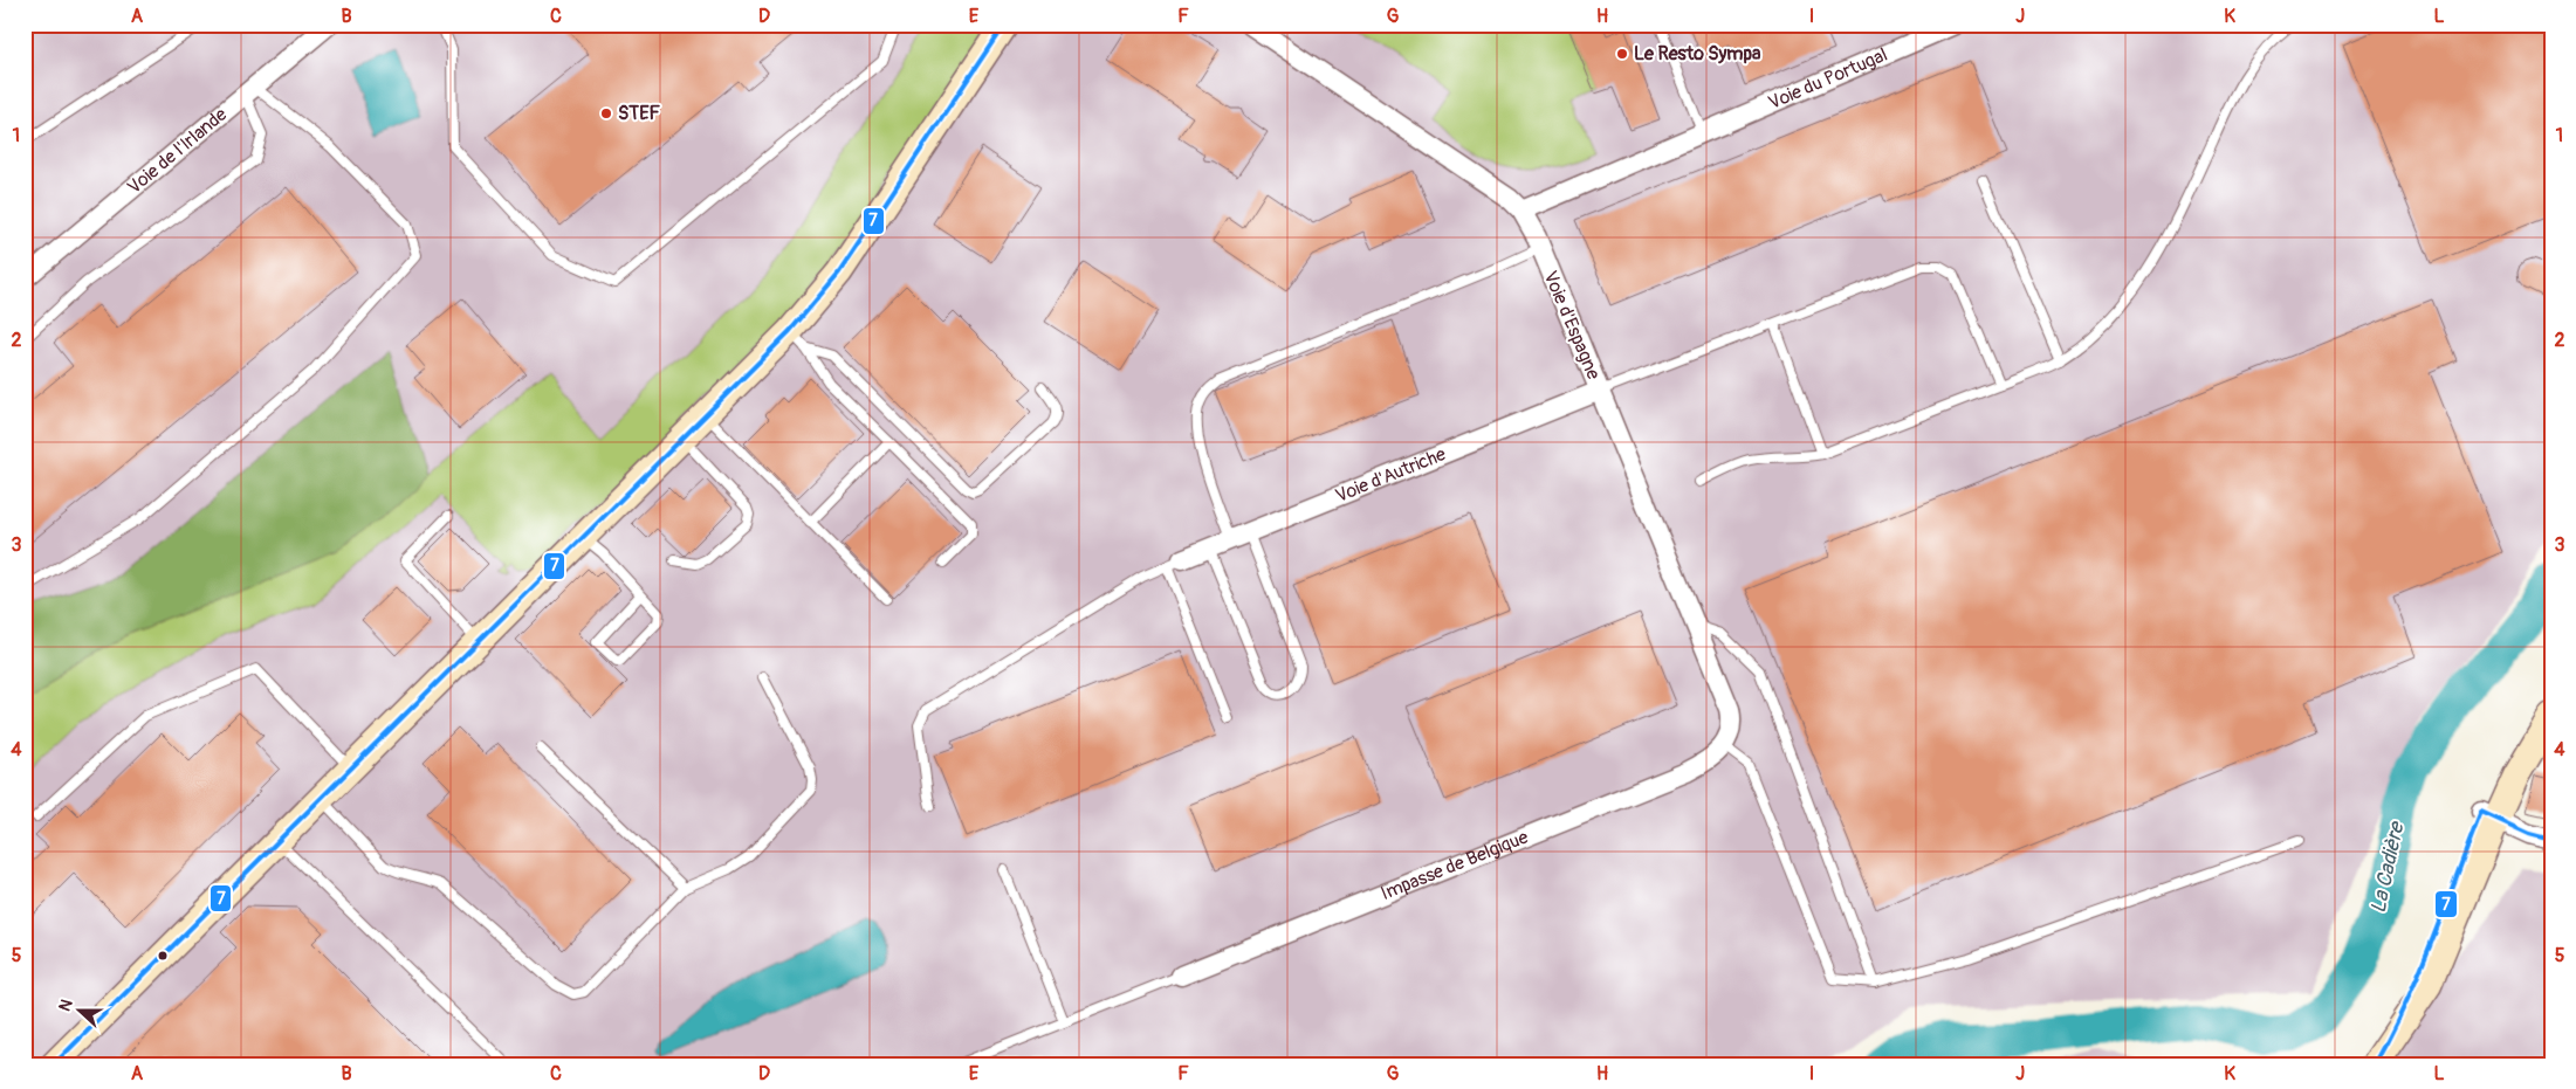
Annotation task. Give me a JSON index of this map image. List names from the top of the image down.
{
  "streets": {
    "street": [
      "Voie du Portugal",
      "Voie de l'Irlande",
      "Voie d'Espagne",
      "Voie d'Autriche",
      "Impasse de Belgique"
    ]
  },
  "crossings": [
    ["Voie du Portugal", "Voie d'Espagne"],
    ["Voie d'Espagne", "Voie d'Autriche"],
    ["Voie d'Espagne", "Impasse de Belgique"]
  ],
  "water": ["La Cadière"],
  "places": ["Le Resto Sympa", "STEF"],
  "lines": ["transit line 7"],
  "north": "left",
  "grid": {
    "columns": [
      "A",
      "B",
      "C",
      "D",
      "E",
      "F",
      "G",
      "H",
      "I",
      "J",
      "K",
      "L"
    ],
    "rows": [
      "1",
      "2",
      "3",
      "4",
      "5"
    ]
  }
}
